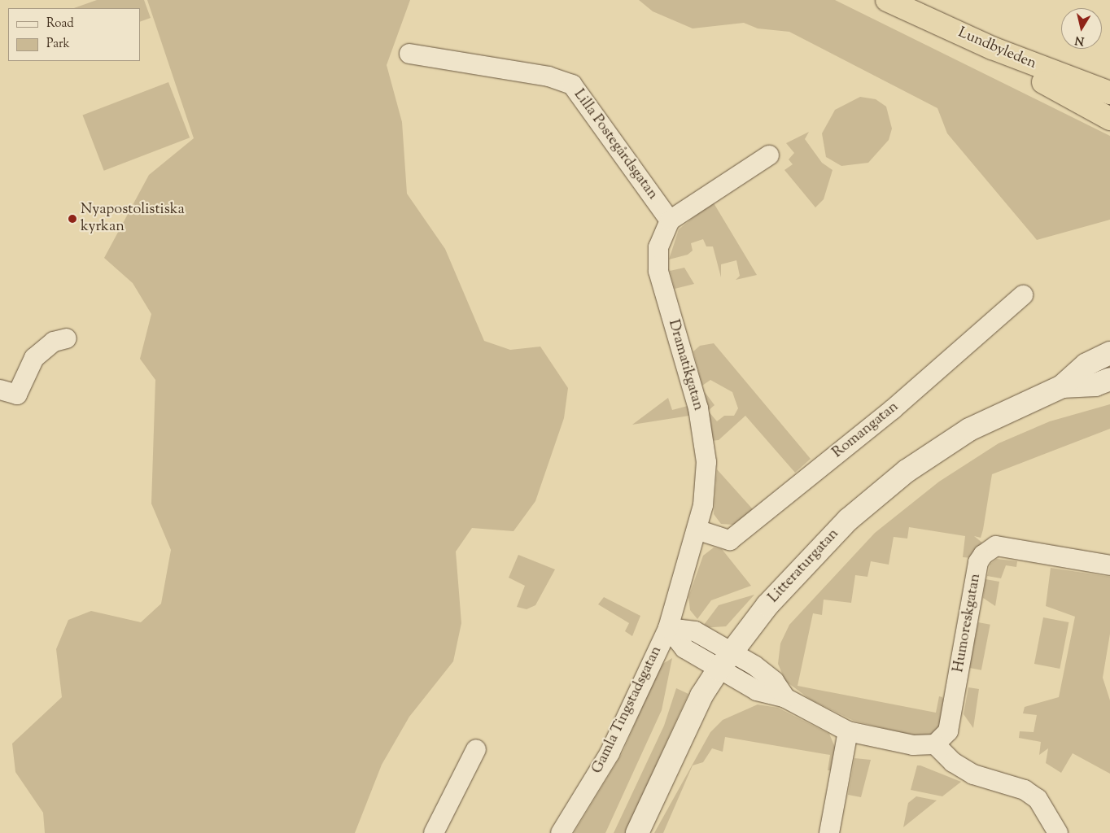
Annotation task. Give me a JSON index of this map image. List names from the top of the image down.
{
  "streets": {
    "highway": ["Lundbyleden"],
    "street": [
      "Lilla Postegårdsgatan",
      "Dramatikgatan",
      "Romangatan",
      "Litteraturgatan",
      "Humoreskgatan",
      "Gamla Tingstadsgatan"
    ]
  },
  "crossings": [
    ["Lilla Postegårdsgatan", "Dramatikgatan"],
    ["Dramatikgatan", "Romangatan"],
    ["Dramatikgatan", "Gamla Tingstadsgatan"]
  ],
  "places": ["Nyapostolistiska kyrkan"],
  "legend": ["Road", "Park"],
  "north": "bottom"
}
